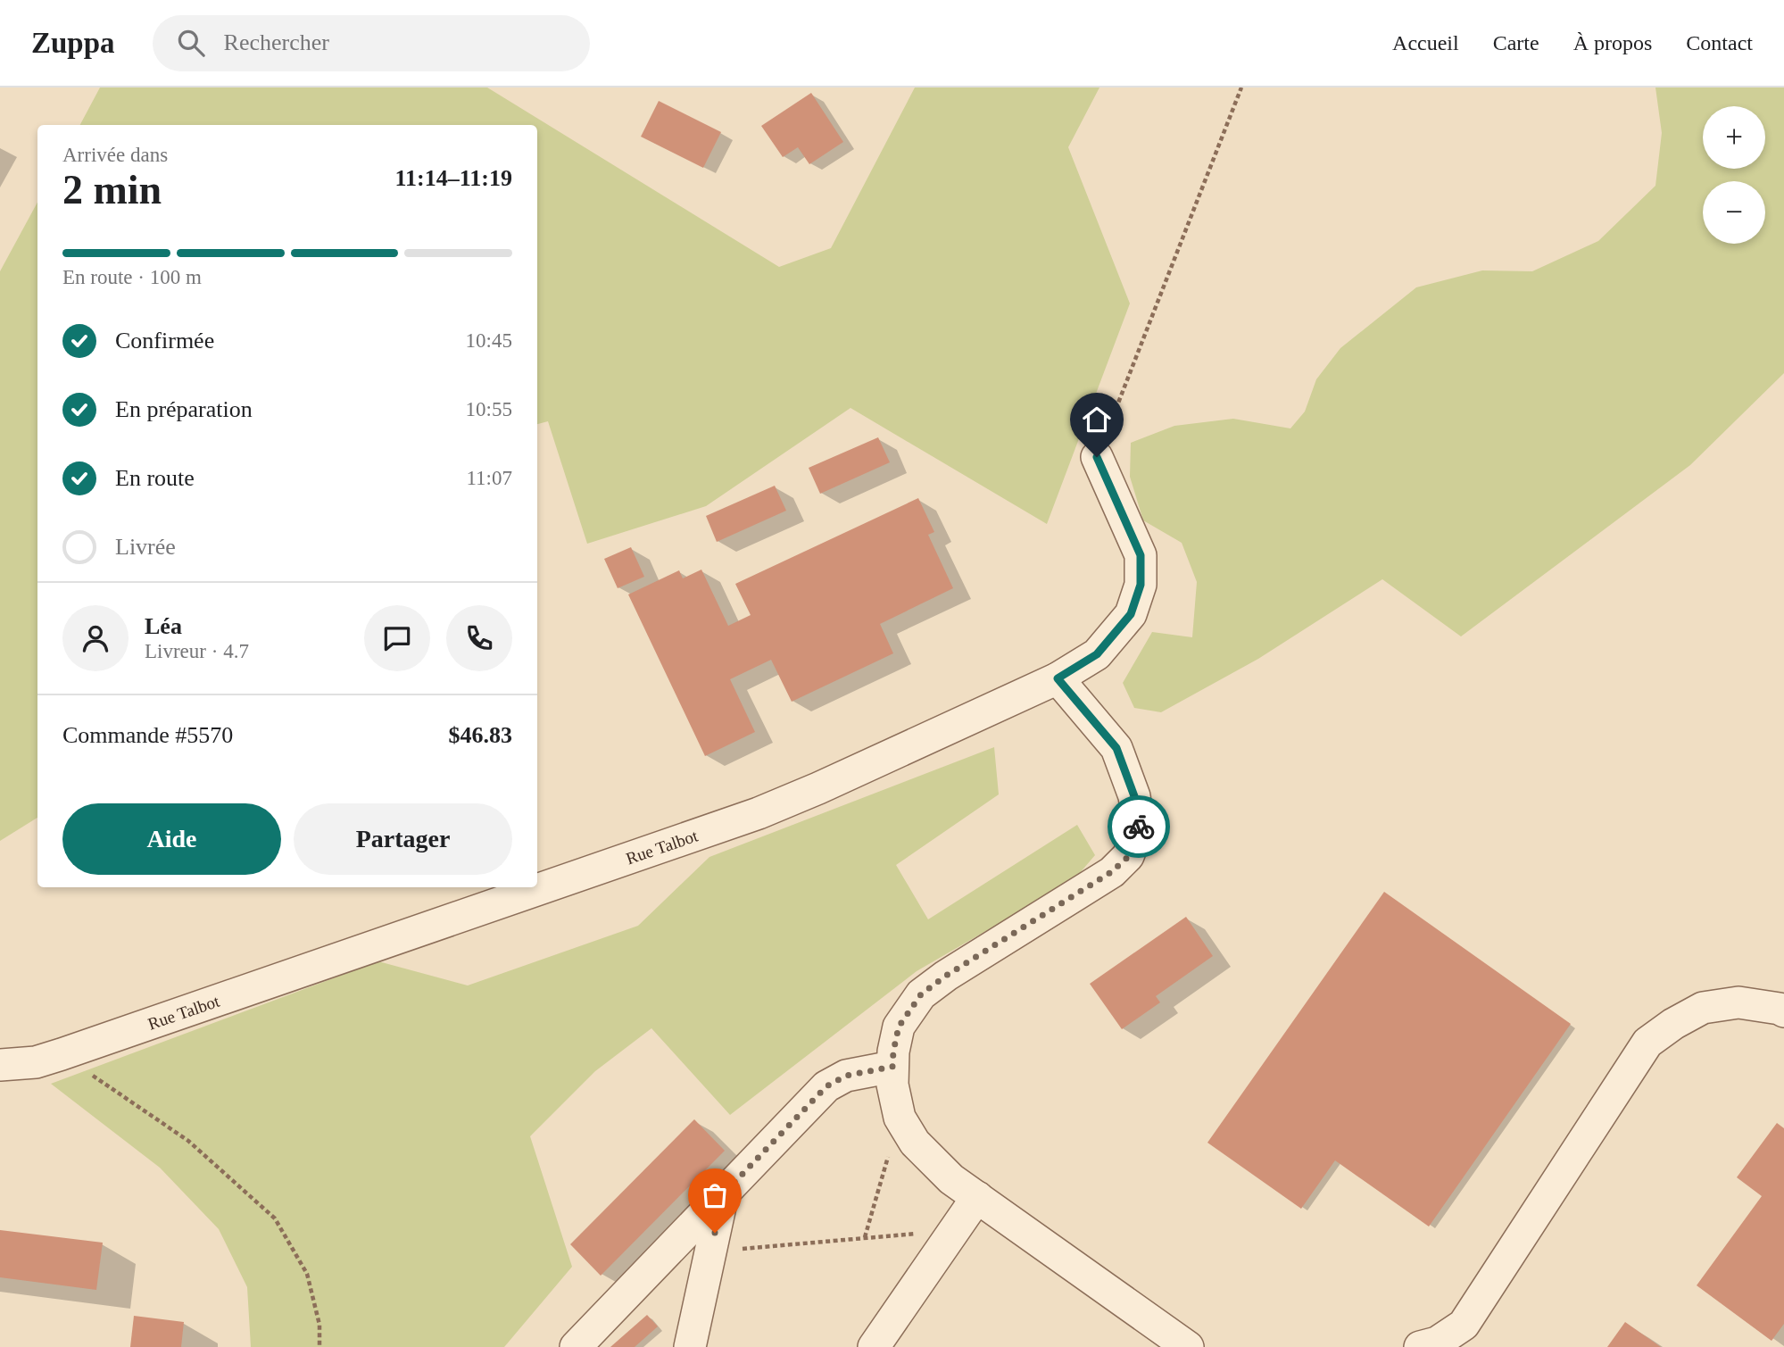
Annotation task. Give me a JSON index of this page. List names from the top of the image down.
{
  "streets": {
    "street": ["Rue Talbot"]
  },
  "page": {
    "header": "Zuppa",
    "search": "Rechercher",
    "nav": [
      "Accueil",
      "Carte",
      "À propos",
      "Contact"
    ],
    "map_buttons": ["+", "−"],
    "heading": ["2 min", "Arrivée dans", "11:14–11:19"],
    "panel": [
      "Léa",
      "Livreur · 4.7",
      "Commande #5570",
      "$46.83"
    ],
    "bar": "En route · 100 m",
    "list": [
      ["Confirmée", "10:45"],
      ["En préparation", "10:55"],
      ["En route", "11:07"],
      "Livrée"
    ],
    "buttons": ["Aide", "Partager"]
  }
}
